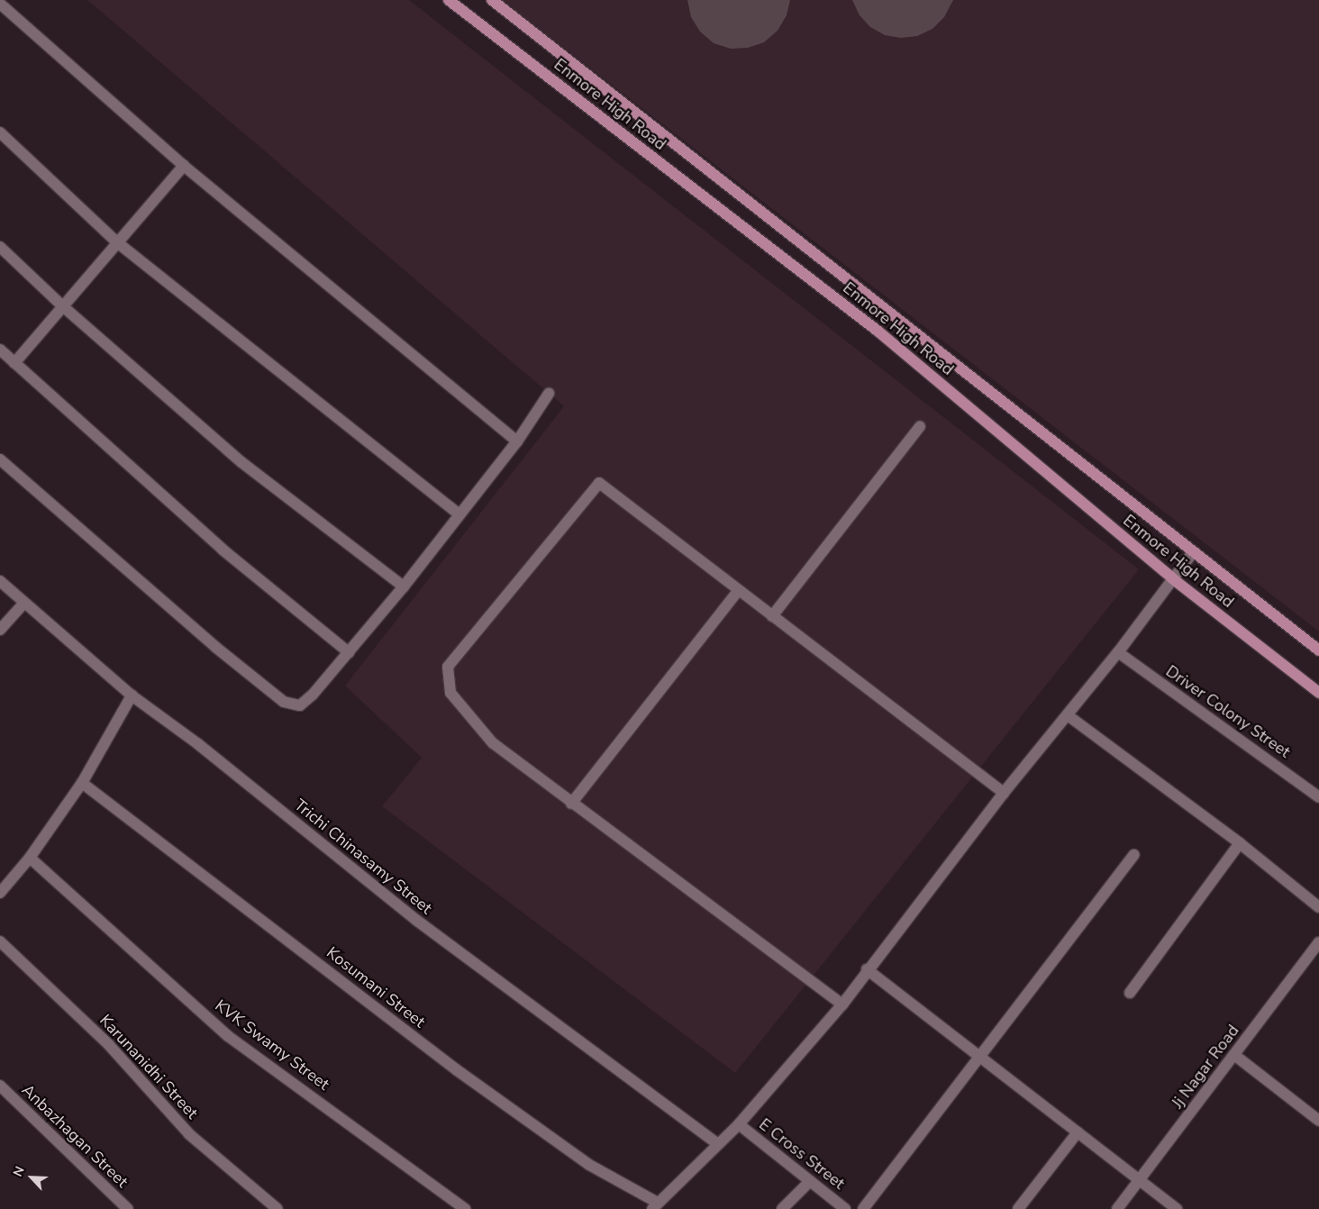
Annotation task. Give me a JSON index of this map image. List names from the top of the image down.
{
  "streets": {
    "main road": ["Enmore High Road"],
    "street": [
      "Driver Colony Street",
      "Trichi Chinasamy Street",
      "Kosumani Street",
      "KVK Swamy Street",
      "Karunanidhi Street",
      "Jj Nagar Road",
      "Anbazhagan Street",
      "E Cross Street"
    ]
  },
  "north": "top left"
}
